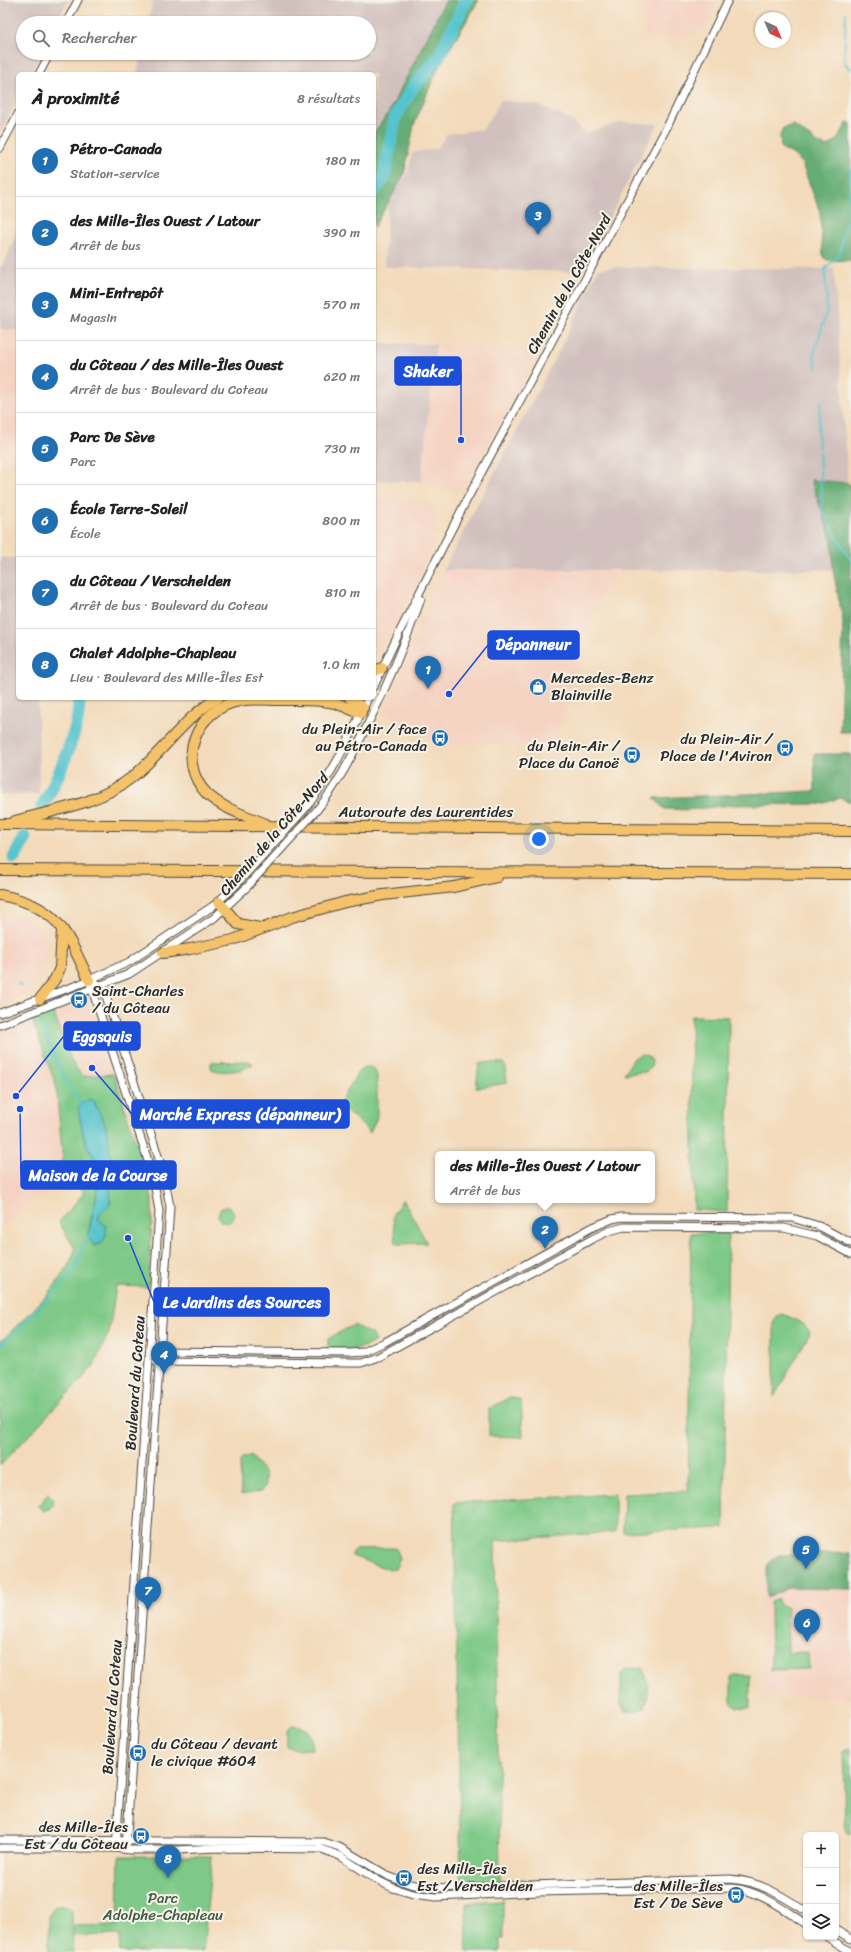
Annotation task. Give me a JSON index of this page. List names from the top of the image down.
{
  "streets": {
    "highway": ["Autoroute des Laurentides"],
    "street": ["Chemin de la Côte-Nord", "Boulevard du Coteau"]
  },
  "parks": ["Parc Adolphe-Chapleau"],
  "places": {
    "other": [
      "Shaker",
      "Dépanneur",
      "Marché Express (dépanneur)",
      "Eggsquis",
      "Maison de la Course",
      "Le Jardins des Sources"
    ],
    "shop": ["Mercedes-Benz Blainville"],
    "bus stop": [
      "du Plein-Air / face au Pétro-Canada",
      "du Plein-Air / Place de l'Aviron",
      "du Plein-Air / Place du Canoë",
      "Saint-Charles / du Côteau",
      "du Côteau / devant le civique #604",
      "des Mille-Îles Est / du Côteau",
      "des Mille-Îles Est / Verschelden",
      "des Mille-Îles Est / De Sève"
    ]
  },
  "north": "bottom right",
  "page": {
    "search": "Rechercher",
    "heading": ["À proximité", "8 résultats"],
    "list": [
      {
        "mark": "1",
        "name": "Pétro-Canada",
        "note": "Station-service",
        "value": "180 m"
      },
      {
        "mark": "2",
        "name": "des Mille-Îles Ouest / Latour",
        "note": "Arrêt de bus",
        "value": "390 m"
      },
      {
        "mark": "3",
        "name": "Mini-Entrepôt",
        "note": "Magasin",
        "value": "570 m"
      },
      {
        "mark": "4",
        "name": "du Côteau / des Mille-Îles Ouest",
        "note": "Arrêt de bus · Boulevard du Coteau",
        "value": "620 m"
      },
      {
        "mark": "5",
        "name": "Parc De Sève",
        "note": "Parc",
        "value": "730 m"
      },
      {
        "mark": "6",
        "name": "École Terre-Soleil",
        "note": "École",
        "value": "800 m"
      },
      {
        "mark": "7",
        "name": "du Côteau / Verschelden",
        "note": "Arrêt de bus · Boulevard du Coteau",
        "value": "810 m"
      },
      {
        "mark": "8",
        "name": "Chalet Adolphe-Chapleau",
        "note": "Lieu · Boulevard des Mille-Îles Est",
        "value": "1.0 km"
      }
    ],
    "pins": [
      "3",
      "1",
      "2",
      "4",
      "5",
      "7",
      "6",
      "8"
    ],
    "popup": ["des Mille-Îles Ouest / Latour", "Arrêt de bus"],
    "map_buttons": ["+", "−"]
  }
}
